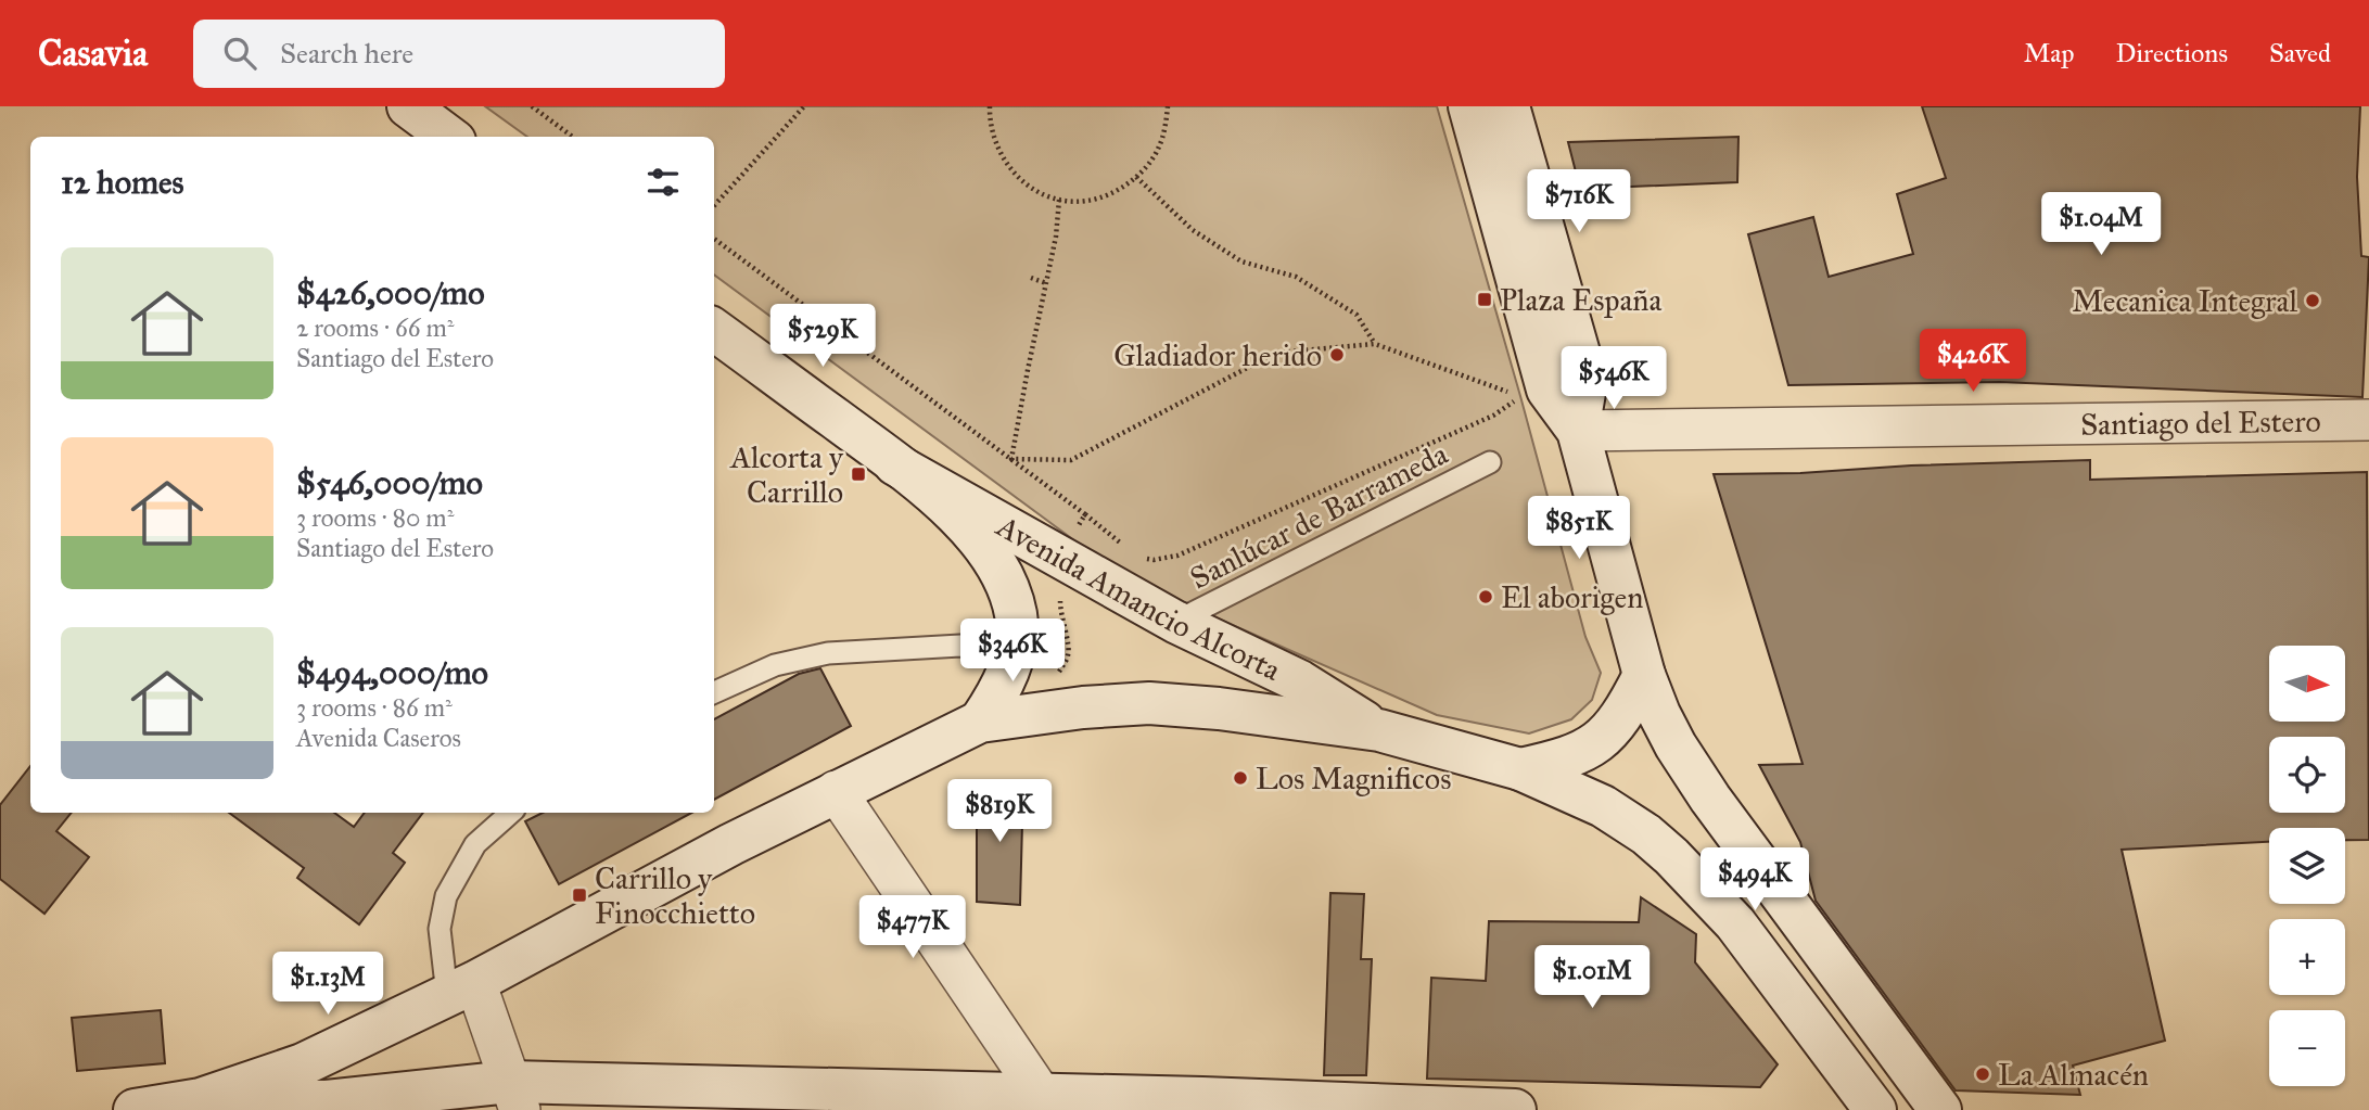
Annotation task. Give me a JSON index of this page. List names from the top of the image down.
{
  "streets": {
    "main road": ["Avenida Amancio Alcorta"],
    "street": ["Santiago del Estero"],
    "lane": ["Sanlúcar de Barrameda"]
  },
  "crossings": [
    ["Sanlúcar de Barrameda", "Avenida Amancio Alcorta"]
  ],
  "places": {
    "transit": ["Plaza España", "Alcorta y Carrillo", "Carrillo y Finocchietto"],
    "other": [
      "Mecanica Integral",
      "Gladiador herido",
      "El aborigen",
      "Los Magnificos",
      "La Almacén"
    ]
  },
  "north": "right",
  "page": {
    "header": "Casavia",
    "search": "Search here",
    "nav": ["Map", "Directions", "Saved"],
    "heading": "12 homes",
    "price": [
      "$716K",
      "$1.04M",
      "$529K",
      "$426K",
      "$546K",
      "$851K",
      "$346K",
      "$819K",
      "$494K",
      "$477K",
      "$1.01M",
      "$1.13M"
    ],
    "list": [
      {
        "name": "$426,000/mo",
        "note": "2 rooms · 66 m² · Santiago del Estero"
      },
      {
        "name": "$546,000/mo",
        "note": "3 rooms · 80 m² · Santiago del Estero"
      },
      {
        "name": "$494,000/mo",
        "note": "3 rooms · 86 m² · Avenida Caseros"
      }
    ],
    "map_buttons": ["+", "−"]
  }
}
